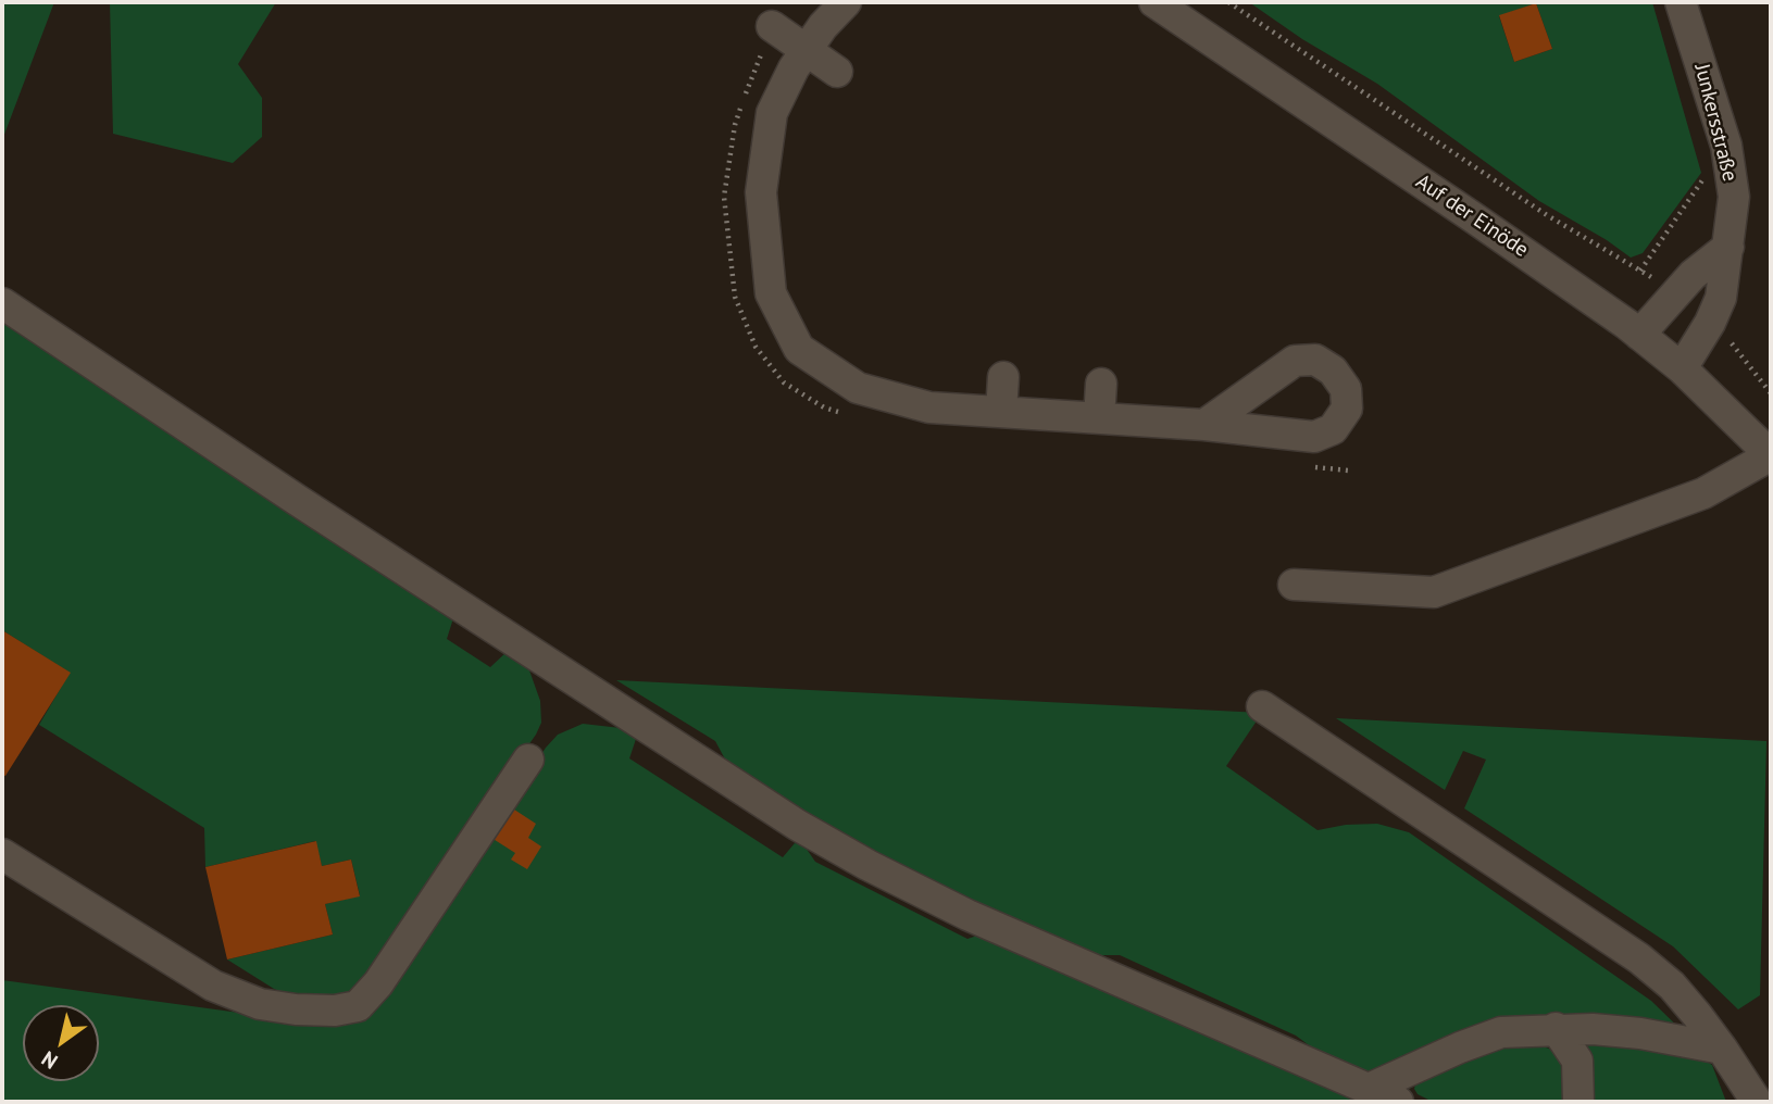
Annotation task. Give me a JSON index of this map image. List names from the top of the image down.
{
  "streets": {
    "street": ["Junkersstraße", "Auf der Einöde"]
  },
  "crossings": [
    ["Junkersstraße", "Auf der Einöde"]
  ],
  "north": "bottom left"
}
